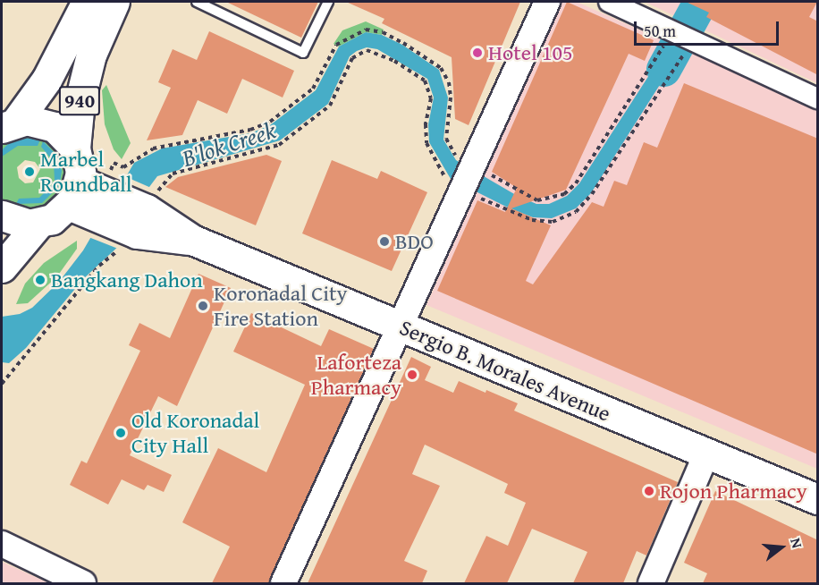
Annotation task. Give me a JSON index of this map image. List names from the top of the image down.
{
  "streets": {
    "main road": ["940", "Sergio B. Morales Avenue"]
  },
  "water": ["B'lok Creek"],
  "places": [
    "Hotel 105",
    "Marbel Roundball",
    "BDO",
    "Bangkang Dahon",
    "Koronadal City Fire Station",
    "Laforteza Pharmacy",
    "Old Koronadal City Hall",
    "Rojon Pharmacy"
  ],
  "scale_bar": "50 m",
  "north": "right"
}
